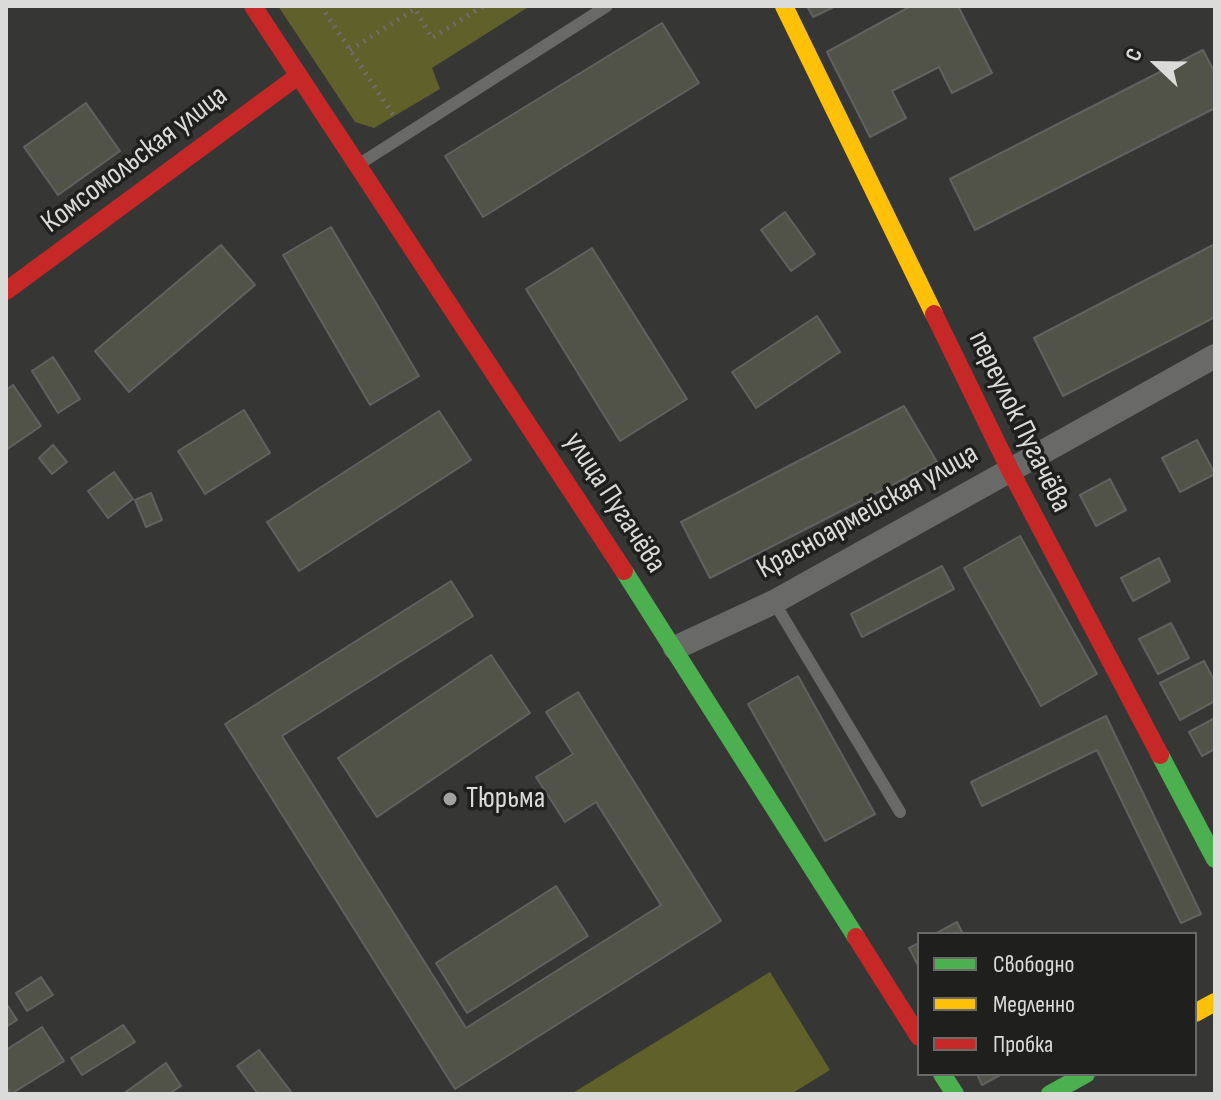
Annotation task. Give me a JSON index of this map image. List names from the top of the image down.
{
  "streets": {
    "main road": ["Комсомольская улица", "переулок Пугачёва", "улица Пугачёва"],
    "street": ["Красноармейская улица"]
  },
  "crossings": [
    ["Комсомольская улица", "улица Пугачёва"],
    ["переулок Пугачёва", "Красноармейская улица"],
    ["улица Пугачёва", "Красноармейская улица"]
  ],
  "places": ["Тюрьма"],
  "legend": ["Свободно", "Медленно", "Пробка"],
  "north": "left"
}
